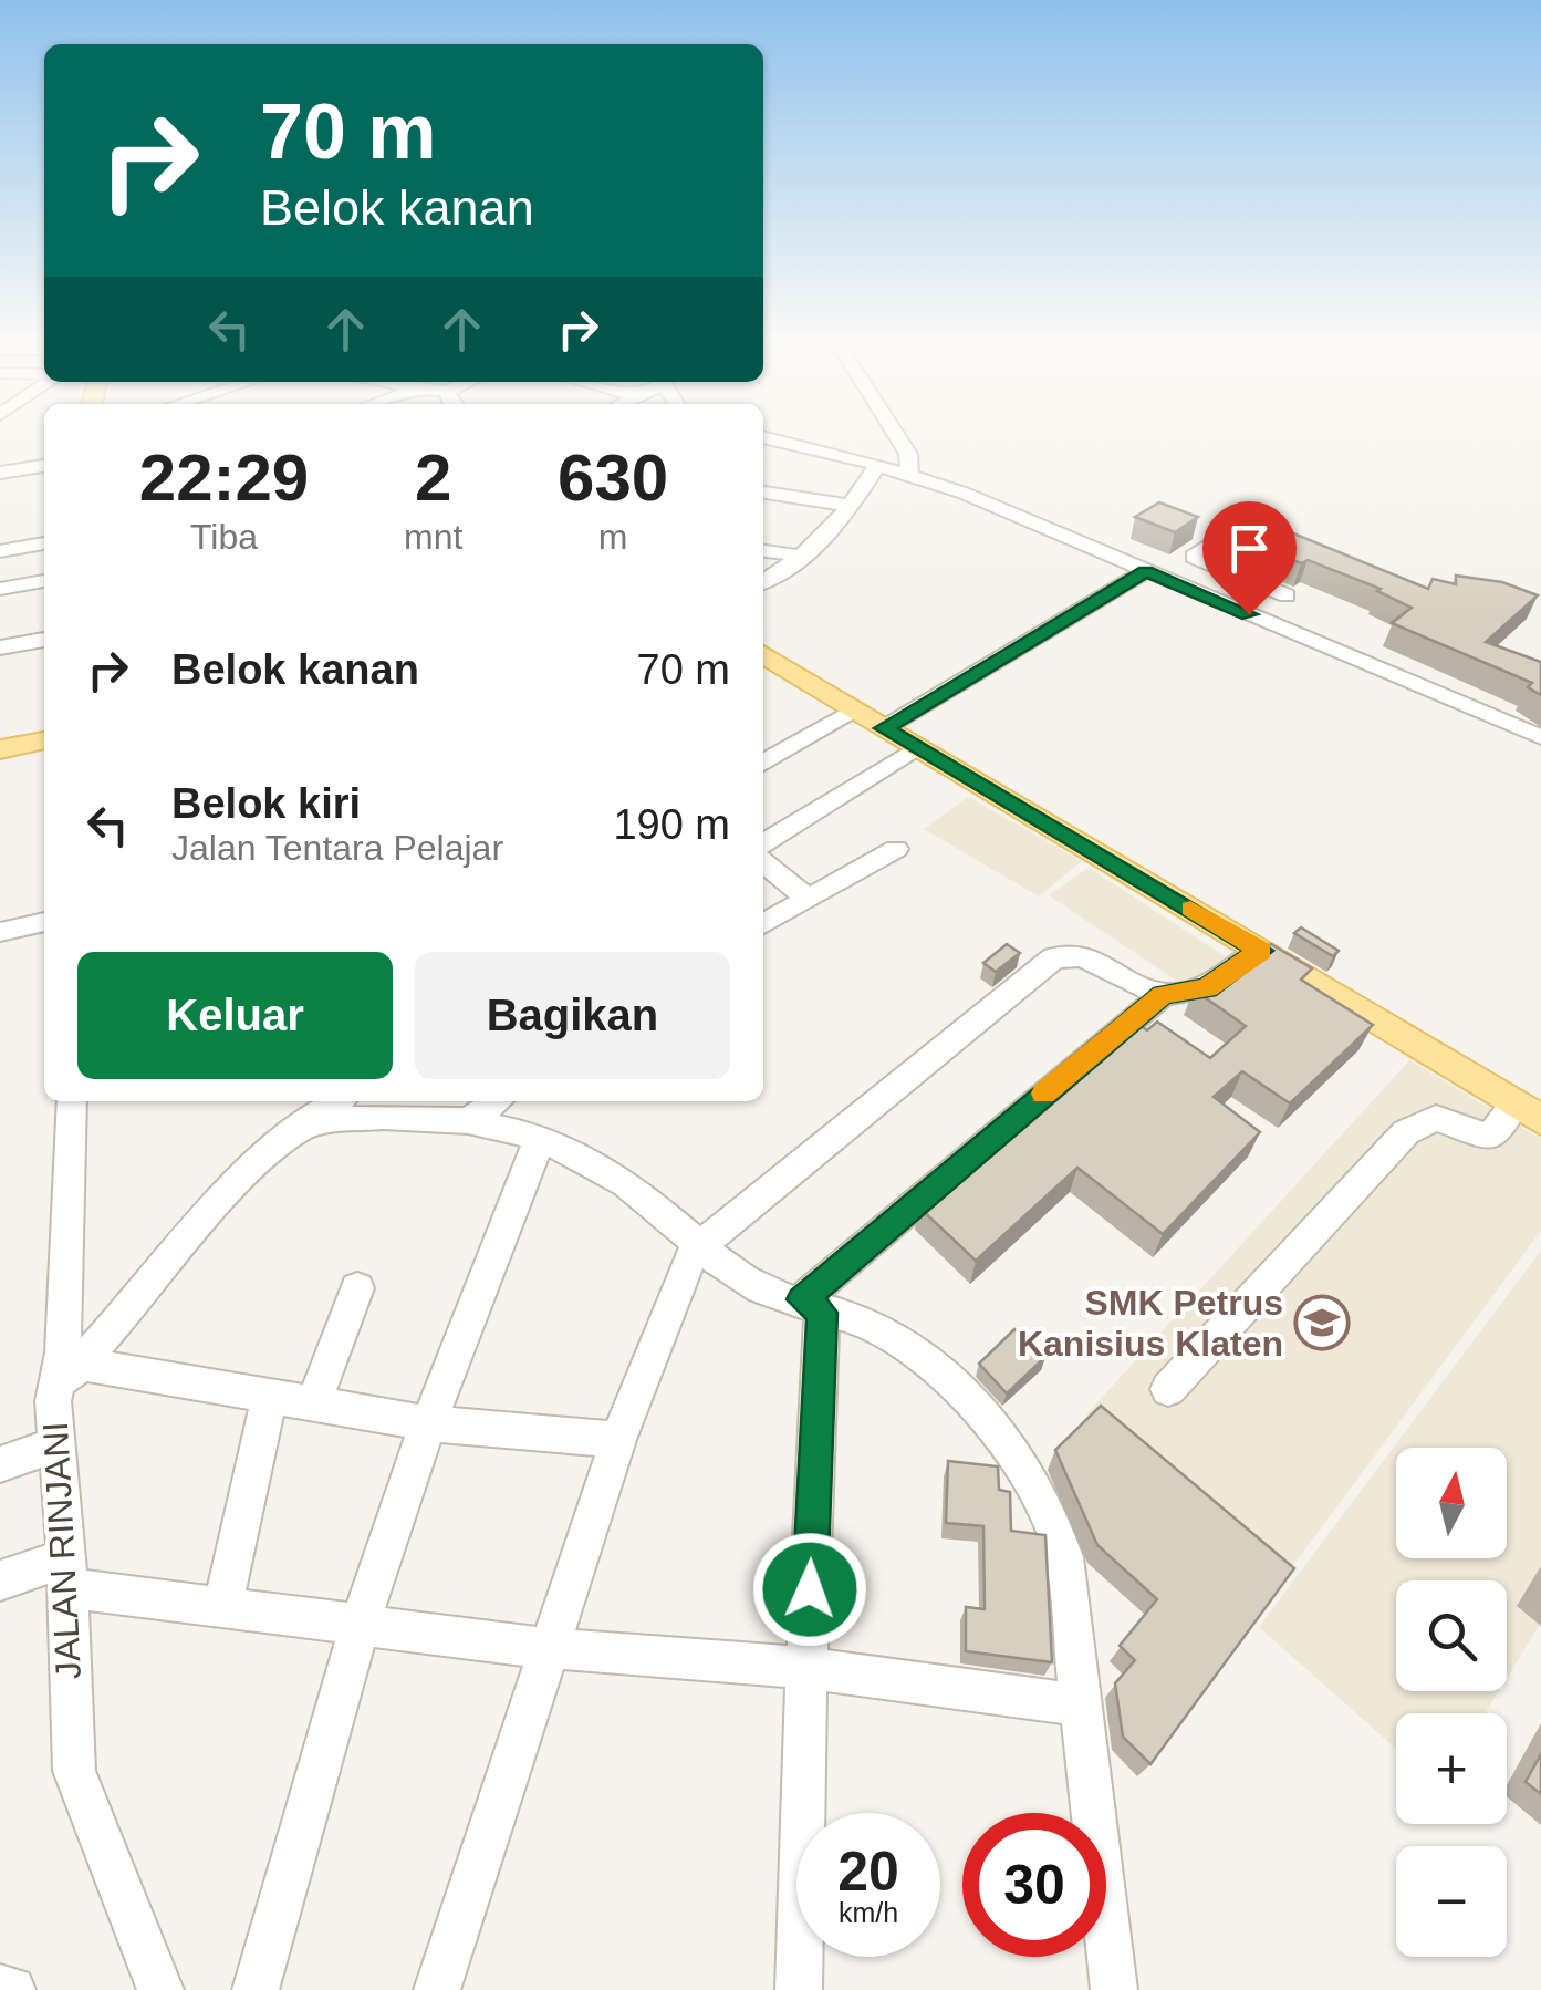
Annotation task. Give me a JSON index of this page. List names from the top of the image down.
{
  "streets": {
    "street": ["JALAN RINJANI"]
  },
  "places": {
    "school or university": ["SMK Petrus Kanisius Klaten"]
  },
  "north": "top",
  "page": {
    "turn": ["70 m", "Belok kanan"],
    "eta": [
      "22:29",
      "Tiba",
      "2",
      "mnt",
      "630",
      "m"
    ],
    "list": [
      {
        "name": "Belok kanan",
        "value": "70 m"
      },
      {
        "name": "Belok kiri",
        "note": "Jalan Tentara Pelajar",
        "value": "190 m"
      }
    ],
    "buttons": ["Keluar", "Bagikan"],
    "map_buttons": ["+", "−"],
    "speed": "20 km/h",
    "limit": "30"
  }
}
